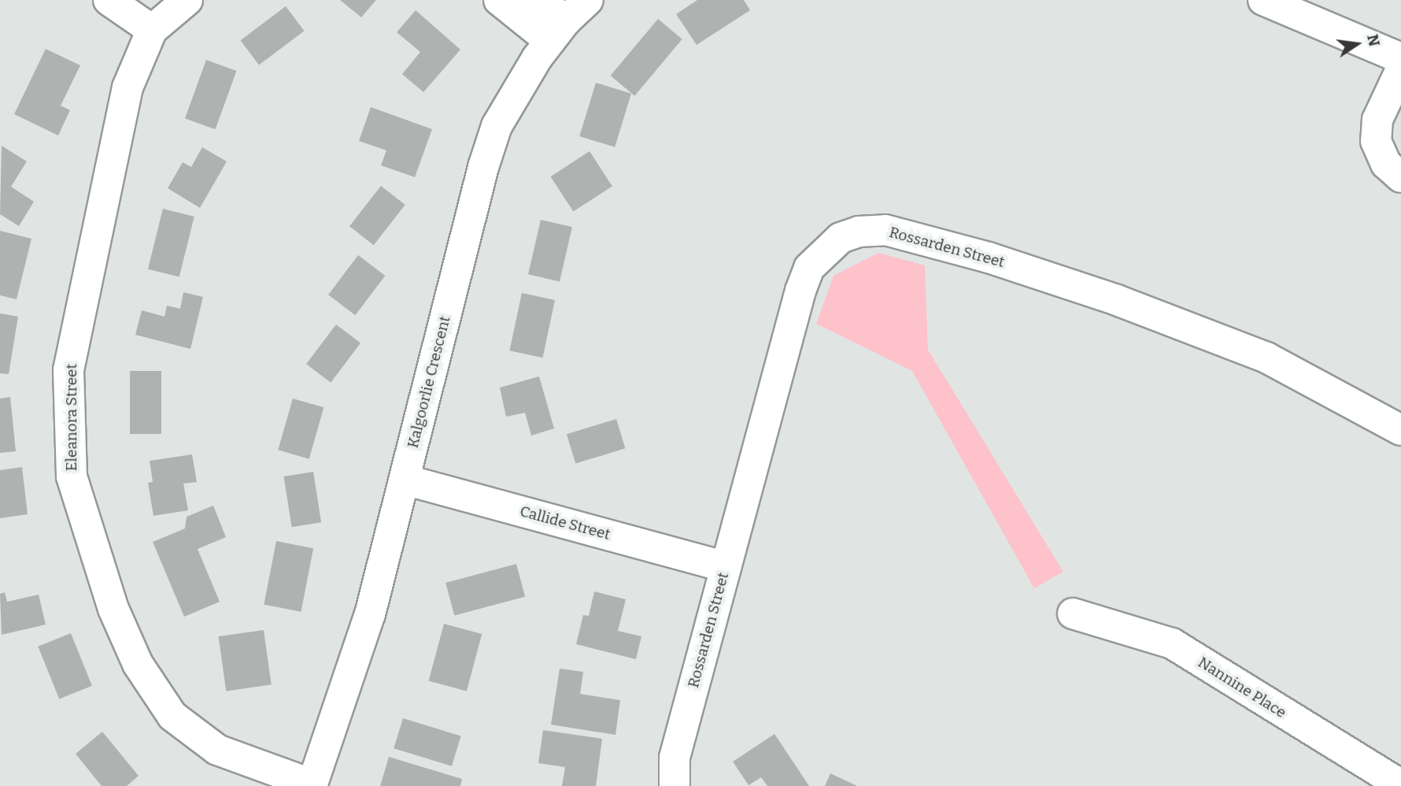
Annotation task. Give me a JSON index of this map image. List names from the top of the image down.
{
  "streets": {
    "street": [
      "Rossarden Street",
      "Kalgoorlie Crescent",
      "Eleanora Street",
      "Callide Street",
      "Nannine Place"
    ]
  },
  "crossings": [
    ["Rossarden Street", "Callide Street"],
    ["Kalgoorlie Crescent", "Eleanora Street"],
    ["Kalgoorlie Crescent", "Callide Street"]
  ],
  "north": "right"
}
